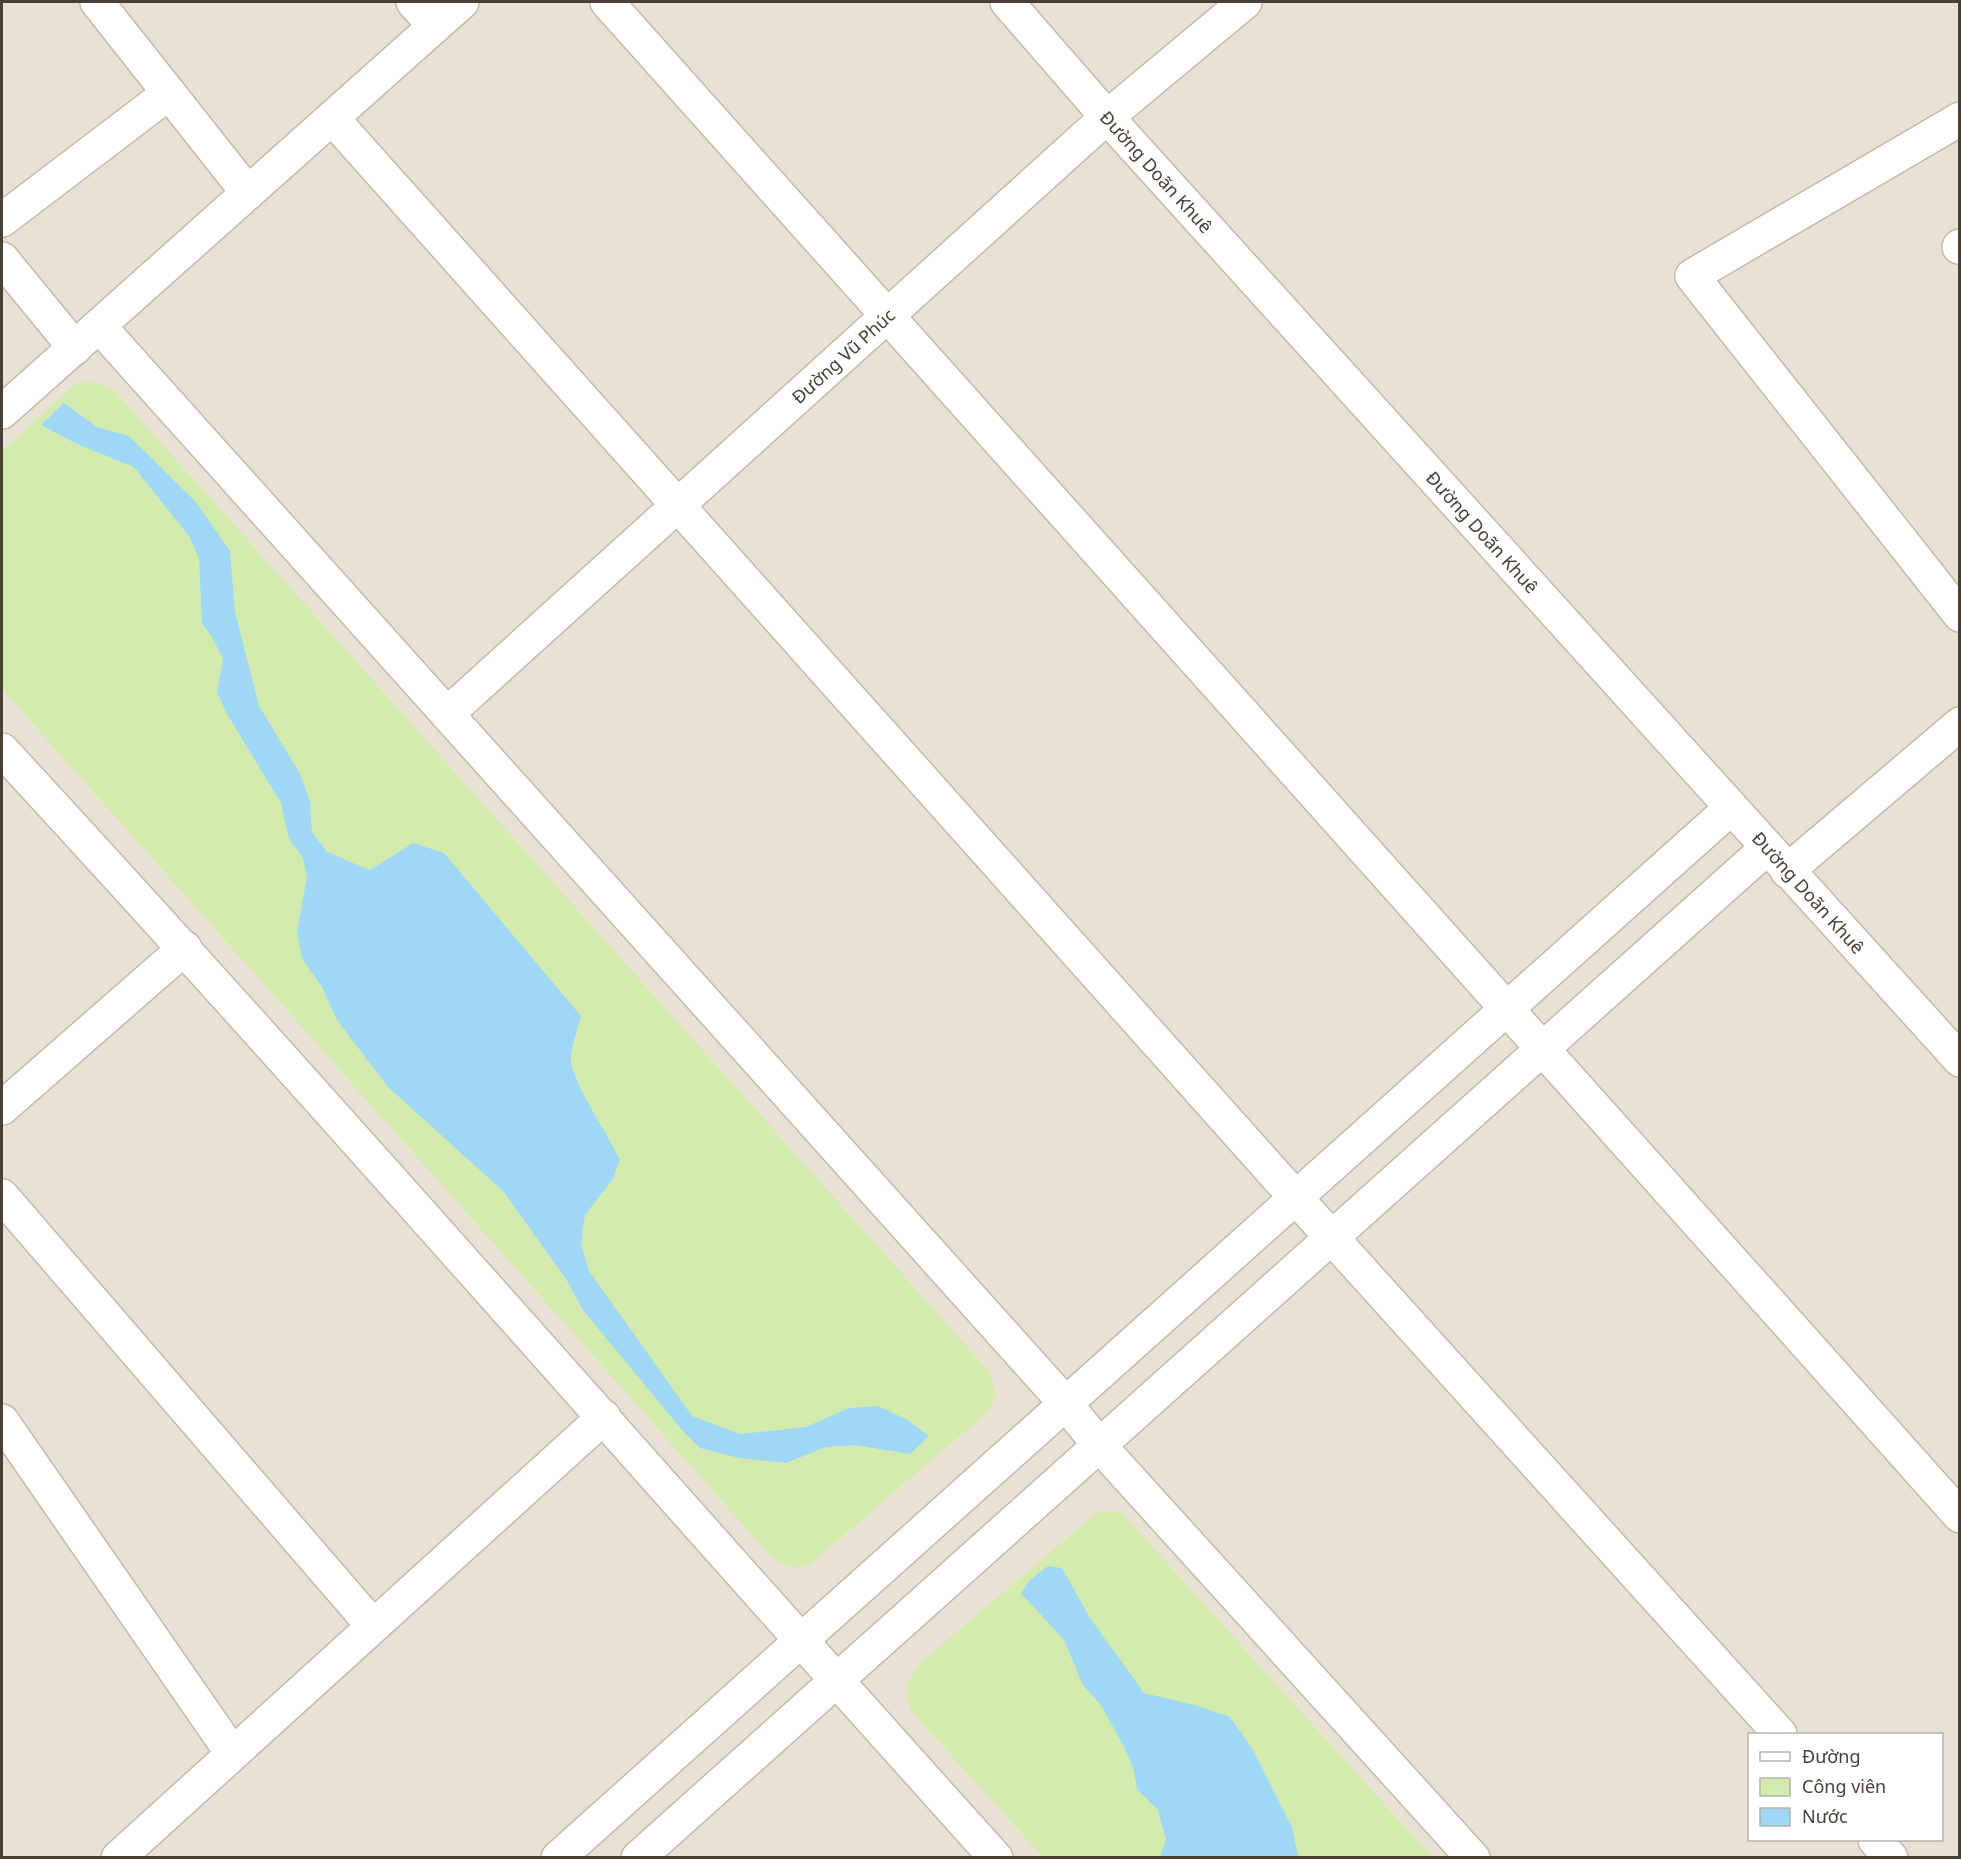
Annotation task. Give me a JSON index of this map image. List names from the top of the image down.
{
  "streets": {
    "street": ["Đường Doãn Khuê", "Đường Vũ Phúc"]
  },
  "crossings": [
    ["Đường Doãn Khuê", "Đường Vũ Phúc"]
  ],
  "legend": ["Đường", "Công viên", "Nước"]
}
